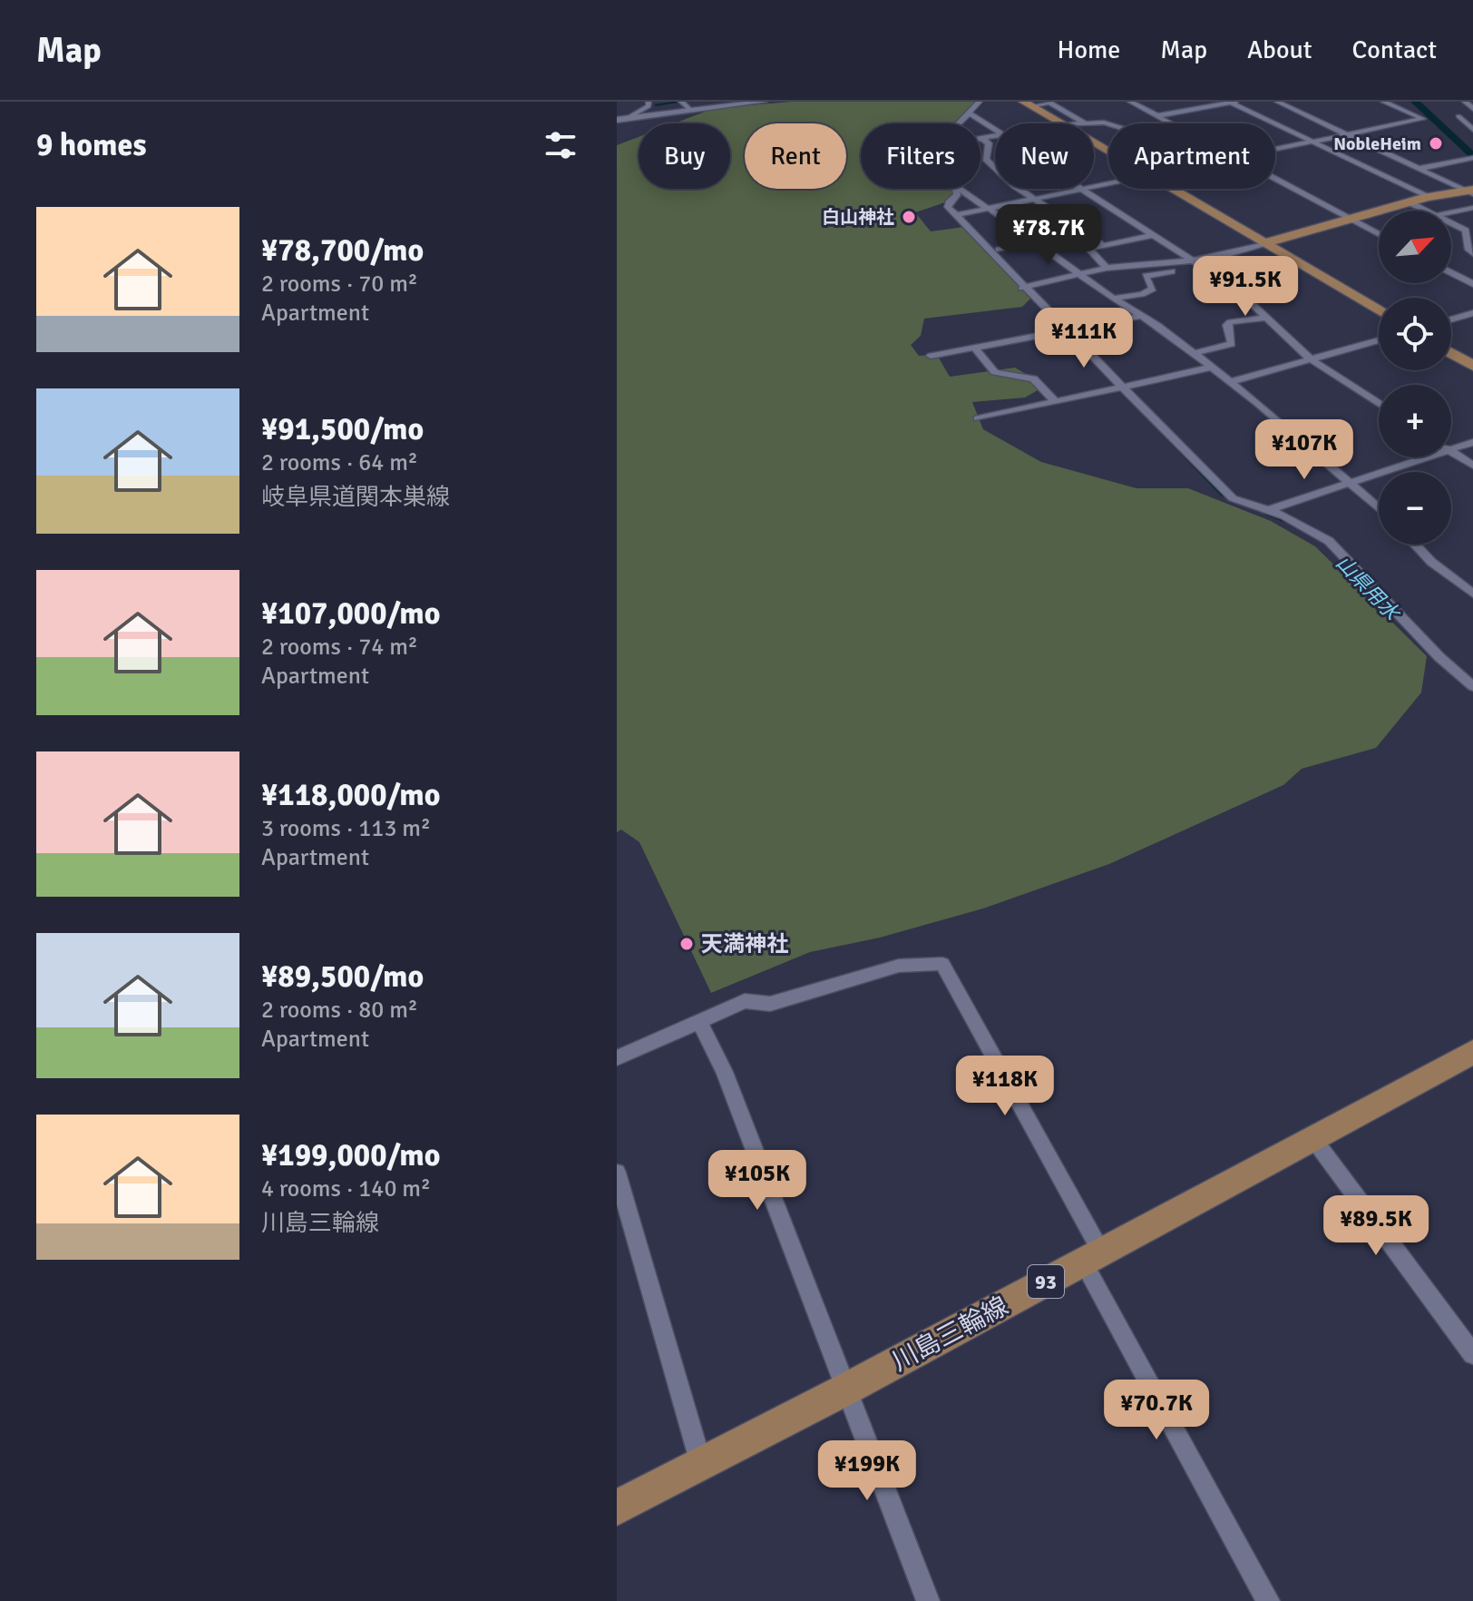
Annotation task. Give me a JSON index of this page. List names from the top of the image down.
{
  "streets": {
    "main road": ["93", "川島三輪線"]
  },
  "water": ["山県用水"],
  "places": ["NobleHeim", "白山神社", "天満神社"],
  "north": "top right",
  "page": {
    "header": "Map",
    "nav": [
      "Home",
      "Map",
      "About",
      "Contact"
    ],
    "heading": "9 homes",
    "chip": [
      "Buy",
      "Rent",
      "Filters",
      "New",
      "Apartment"
    ],
    "list": [
      {
        "name": "¥78,700/mo",
        "note": "2 rooms · 70 m² · Apartment"
      },
      {
        "name": "¥91,500/mo",
        "note": "2 rooms · 64 m² · 岐阜県道関本巣線"
      },
      {
        "name": "¥107,000/mo",
        "note": "2 rooms · 74 m² · Apartment"
      },
      {
        "name": "¥118,000/mo",
        "note": "3 rooms · 113 m² · Apartment"
      },
      {
        "name": "¥89,500/mo",
        "note": "2 rooms · 80 m² · Apartment"
      },
      {
        "name": "¥199,000/mo",
        "note": "4 rooms · 140 m² · 川島三輪線"
      }
    ],
    "price": [
      "¥78.7K",
      "¥91.5K",
      "¥111K",
      "¥107K",
      "¥118K",
      "¥105K",
      "¥89.5K",
      "¥70.7K",
      "¥199K"
    ],
    "map_buttons": ["+", "−"]
  }
}
